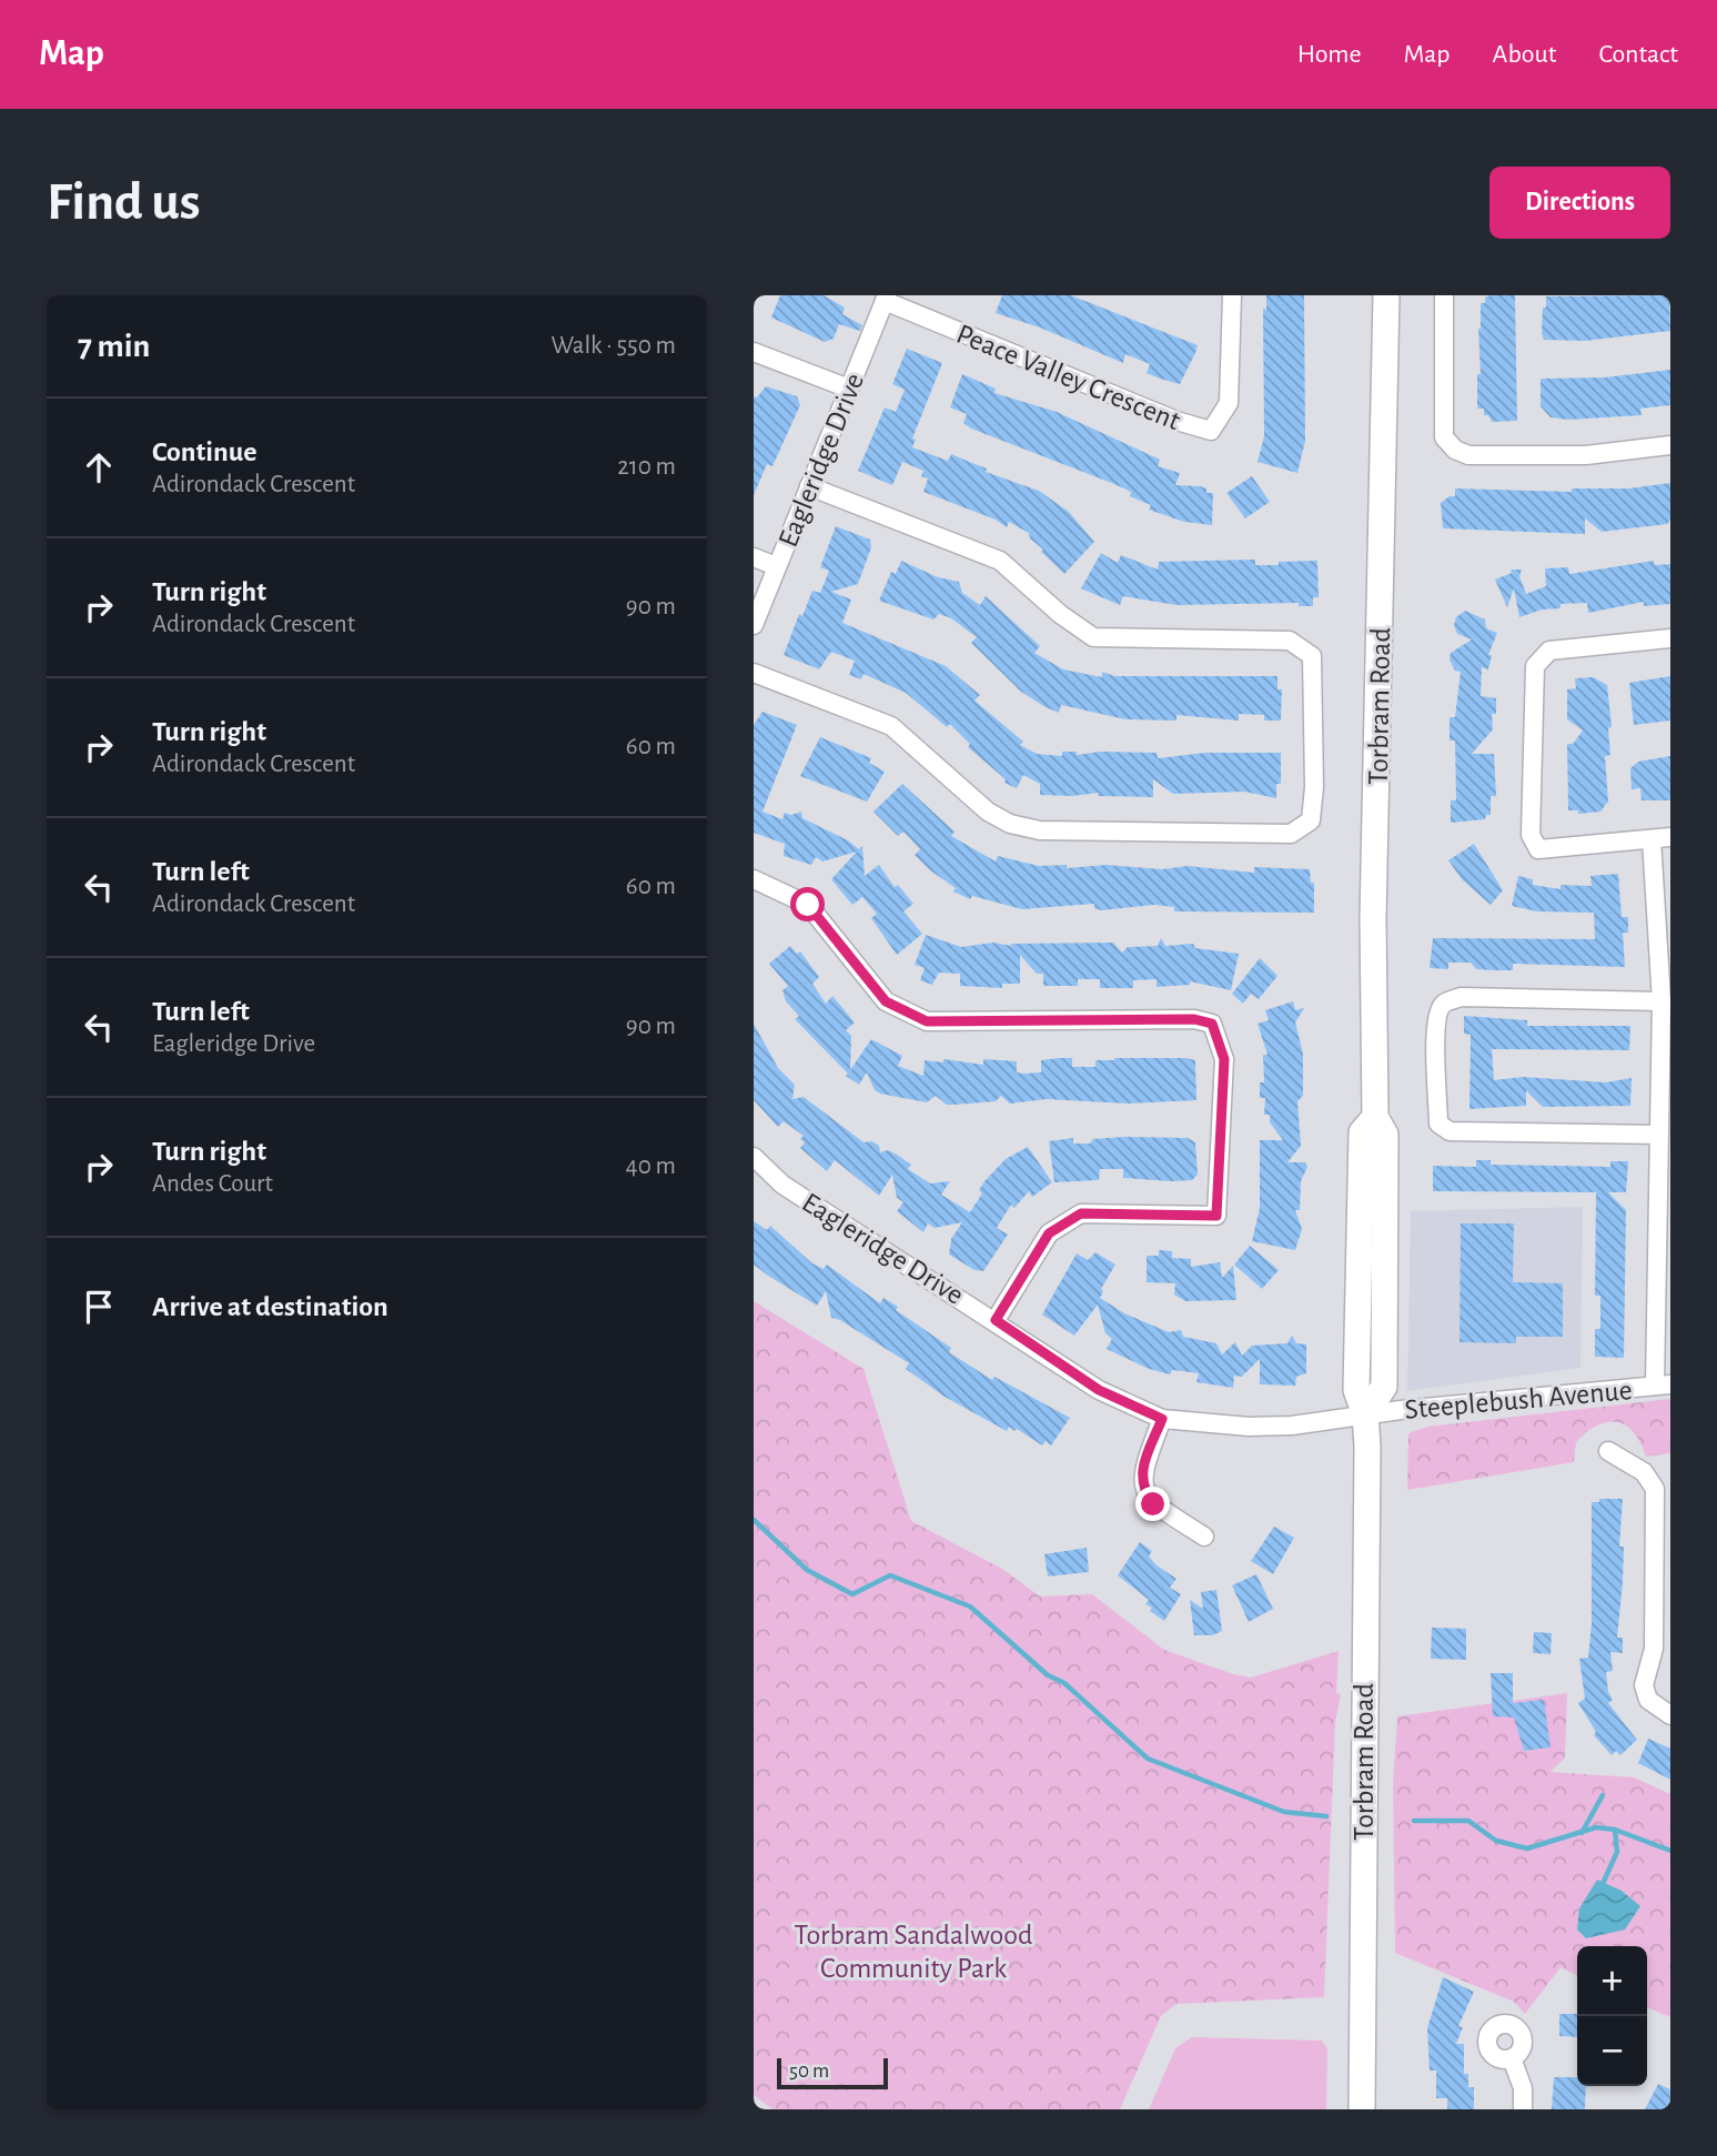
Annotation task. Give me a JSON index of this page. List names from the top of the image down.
{
  "streets": {
    "main road": ["Torbram Road"],
    "street": ["Peace Valley Crescent", "Eagleridge Drive", "Steeplebush Avenue"]
  },
  "crossings": [
    ["Peace Valley Crescent", "Eagleridge Drive"],
    ["Eagleridge Drive", "Torbram Road"],
    ["Eagleridge Drive", "Steeplebush Avenue"],
    ["Torbram Road", "Steeplebush Avenue"]
  ],
  "parks": ["Torbram Sandalwood Community Park"],
  "scale_bar": "50 m",
  "page": {
    "header": "Map",
    "nav": [
      "Home",
      "Map",
      "About",
      "Contact"
    ],
    "buttons": "Directions",
    "title": "Find us",
    "heading": ["7 min", "Walk · 550 m"],
    "list": [
      ["Continue", "Adirondack Crescent", "210 m"],
      ["Turn right", "Adirondack Crescent", "90 m"],
      ["Turn right", "Adirondack Crescent", "60 m"],
      ["Turn left", "Adirondack Crescent", "60 m"],
      ["Turn left", "Eagleridge Drive", "90 m"],
      ["Turn right", "Andes Court", "40 m"],
      "Arrive at destination"
    ],
    "map_buttons": ["+", "−"],
    "scale": "50 m"
  }
}
